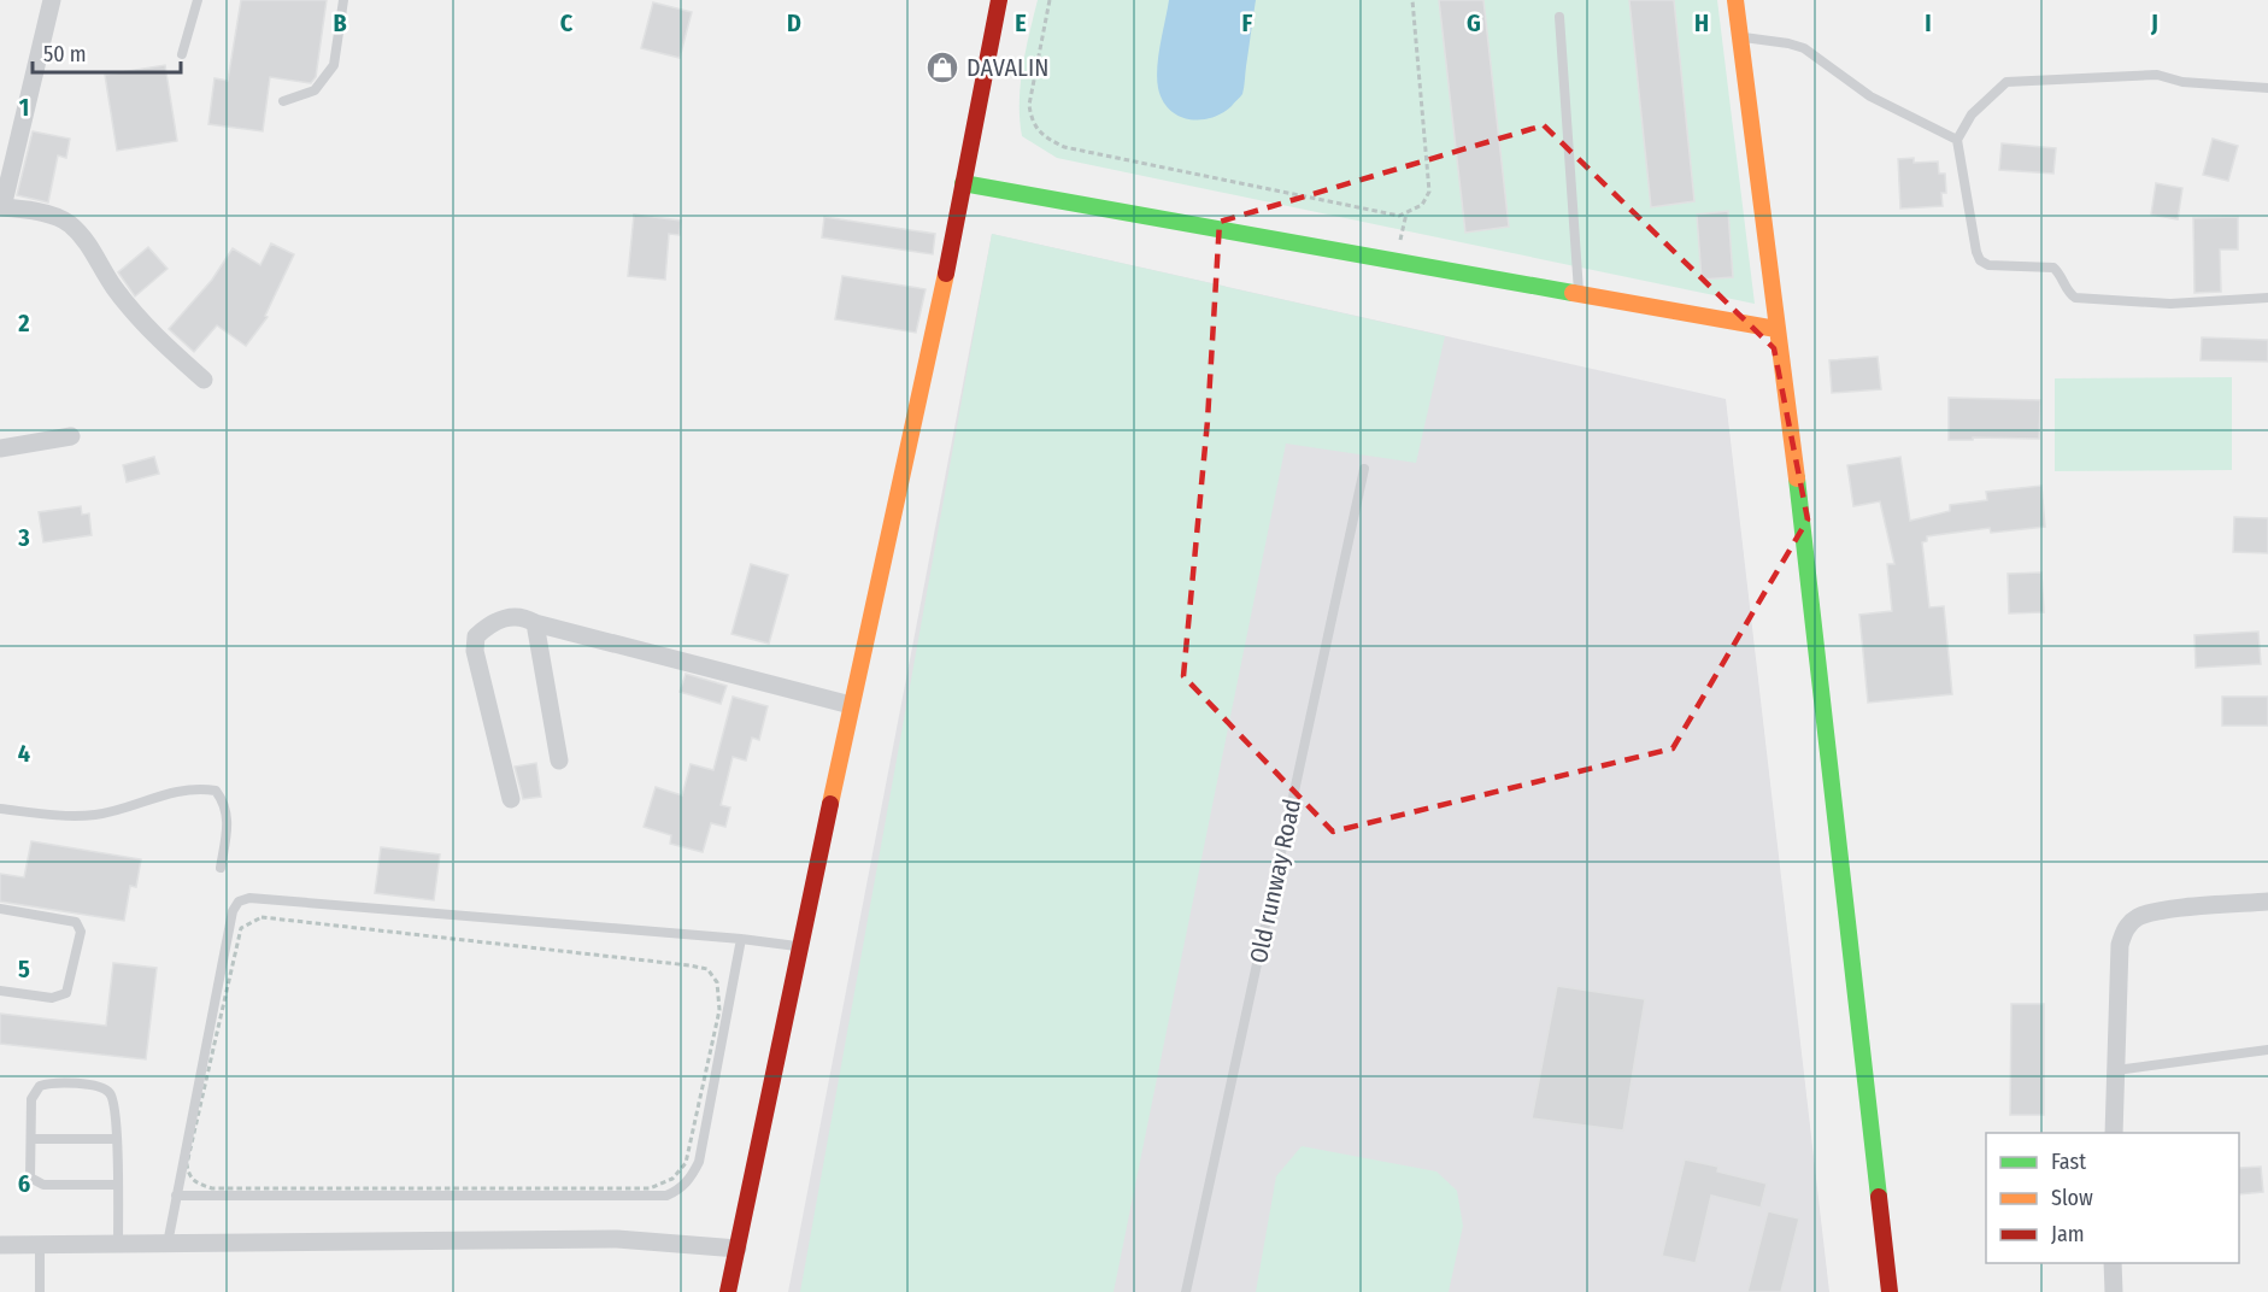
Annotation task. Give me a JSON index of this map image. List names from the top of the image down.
{
  "streets": {
    "lane": ["Old runway Road"]
  },
  "places": {
    "shop": ["DAVALIN"]
  },
  "legend": ["Fast", "Slow", "Jam"],
  "scale_bar": "50 m",
  "grid": {
    "columns": [
      "B",
      "C",
      "D",
      "E",
      "F",
      "G",
      "H",
      "I",
      "J"
    ],
    "rows": [
      "1",
      "2",
      "3",
      "4",
      "5",
      "6"
    ]
  }
}
